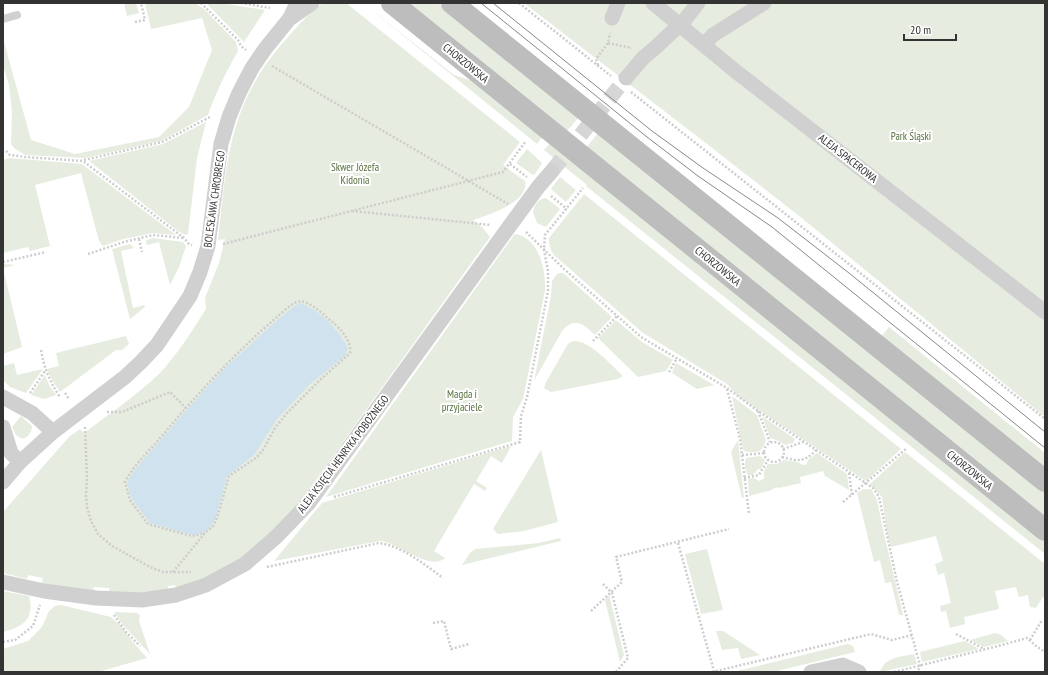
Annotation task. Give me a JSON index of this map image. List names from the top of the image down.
{
  "streets": {
    "main road": ["CHORZOWSKA"],
    "street": ["ALEJA SPACEROWA", "BOLESŁAWA CHROBREGO", "ALEJA KSIĘCIA HENRYKA POBOŻNEGO"]
  },
  "parks": ["Park Śląski", "Skwer Józefa Kidonia", "Magda i przyjaciele"],
  "scale_bar": "20 m"
}
